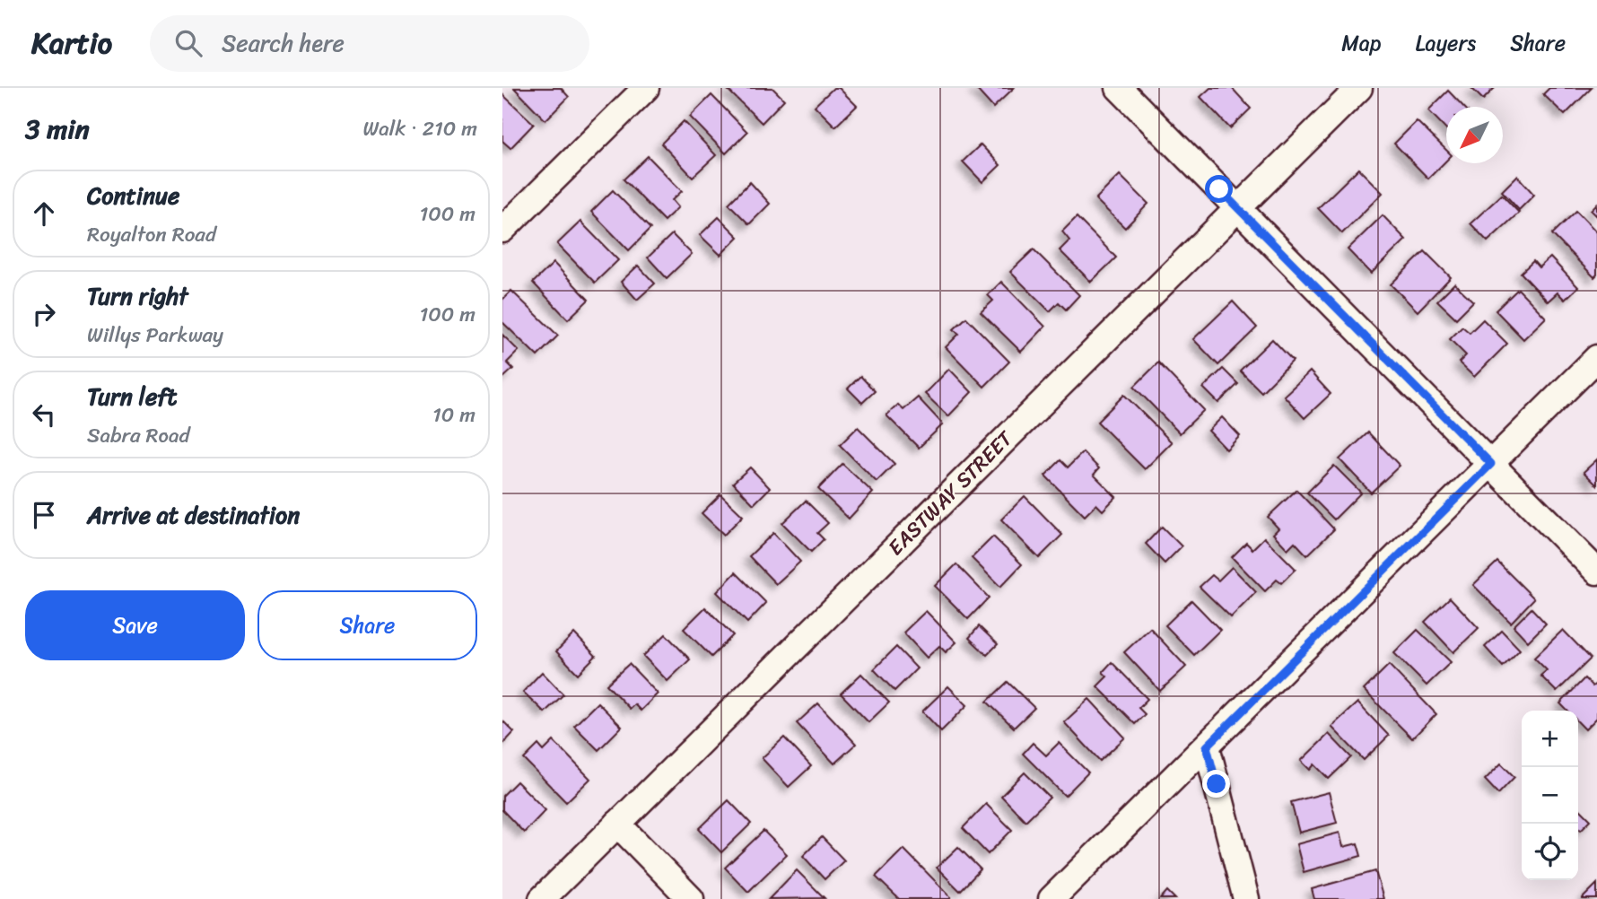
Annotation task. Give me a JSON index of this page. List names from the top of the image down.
{
  "streets": {
    "street": ["EASTWAY STREET"]
  },
  "north": "bottom left",
  "page": {
    "header": "Kartio",
    "search": "Search here",
    "nav": ["Map", "Layers", "Share"],
    "heading": ["3 min", "Walk · 210 m"],
    "list": [
      ["Continue", "Royalton Road", "100 m"],
      ["Turn right", "Willys Parkway", "100 m"],
      ["Turn left", "Sabra Road", "10 m"],
      "Arrive at destination"
    ],
    "buttons": ["Save", "Share"],
    "map_buttons": ["+", "−"]
  }
}
